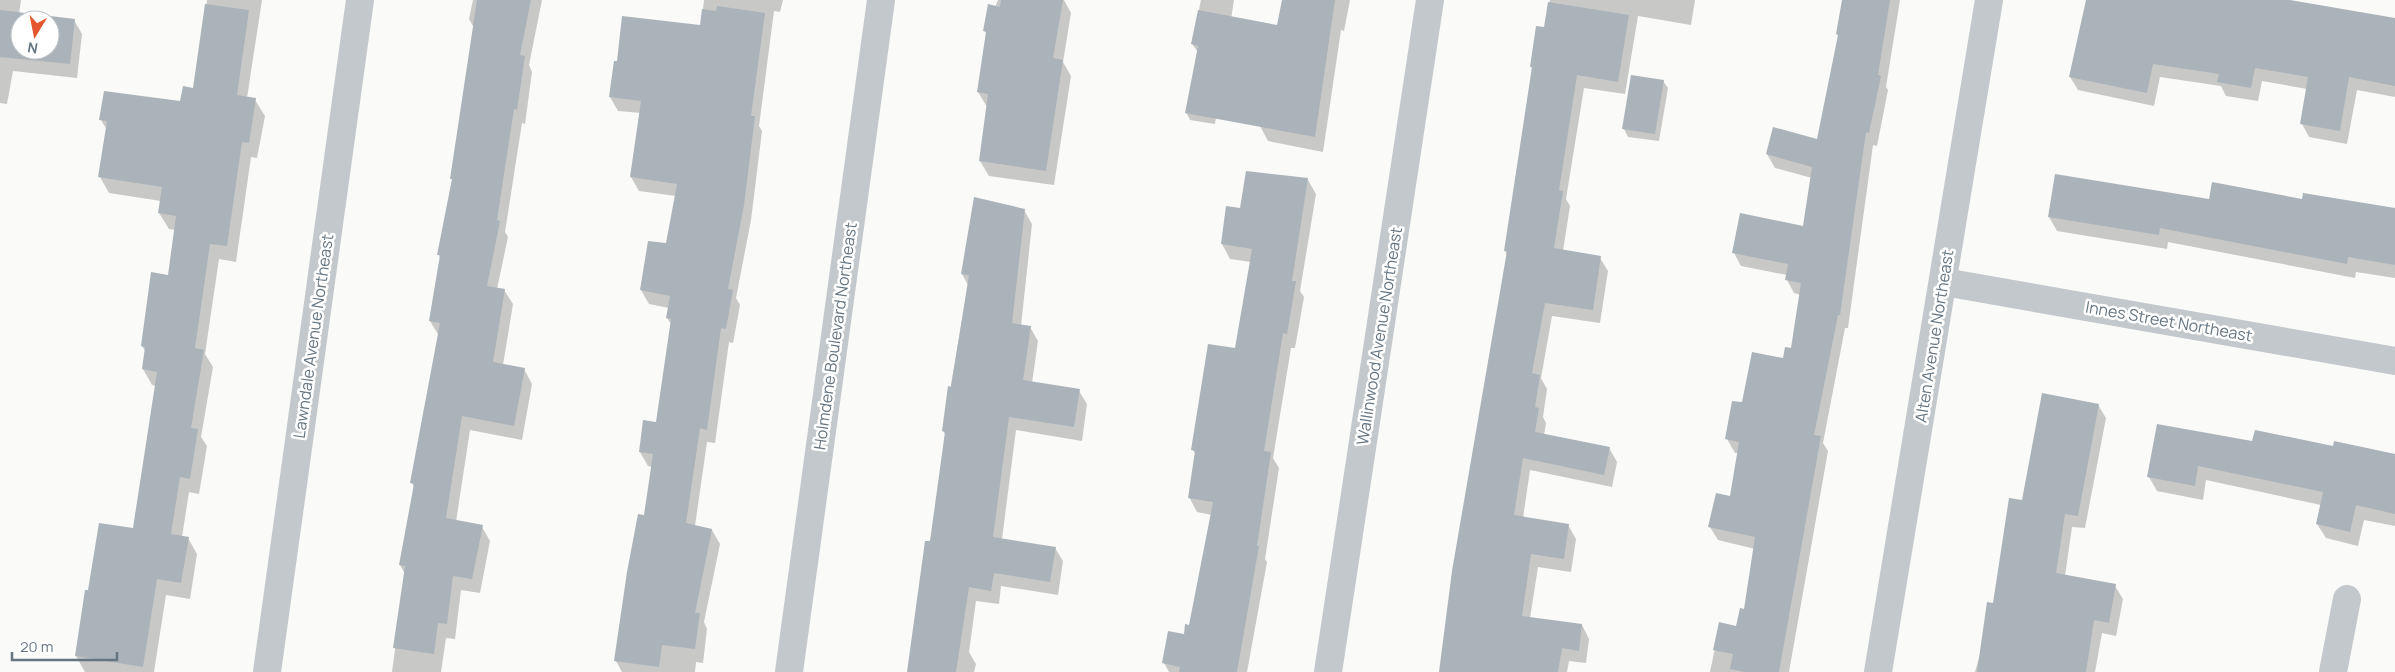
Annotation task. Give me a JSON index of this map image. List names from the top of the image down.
{
  "streets": {
    "street": [
      "Innes Street Northeast",
      "Lawndale Avenue Northeast",
      "Holmdene Boulevard Northeast",
      "Wallinwood Avenue Northeast",
      "Alten Avenue Northeast"
    ]
  },
  "crossings": [
    ["Innes Street Northeast", "Alten Avenue Northeast"]
  ],
  "scale_bar": "20 m",
  "north": "bottom"
}
